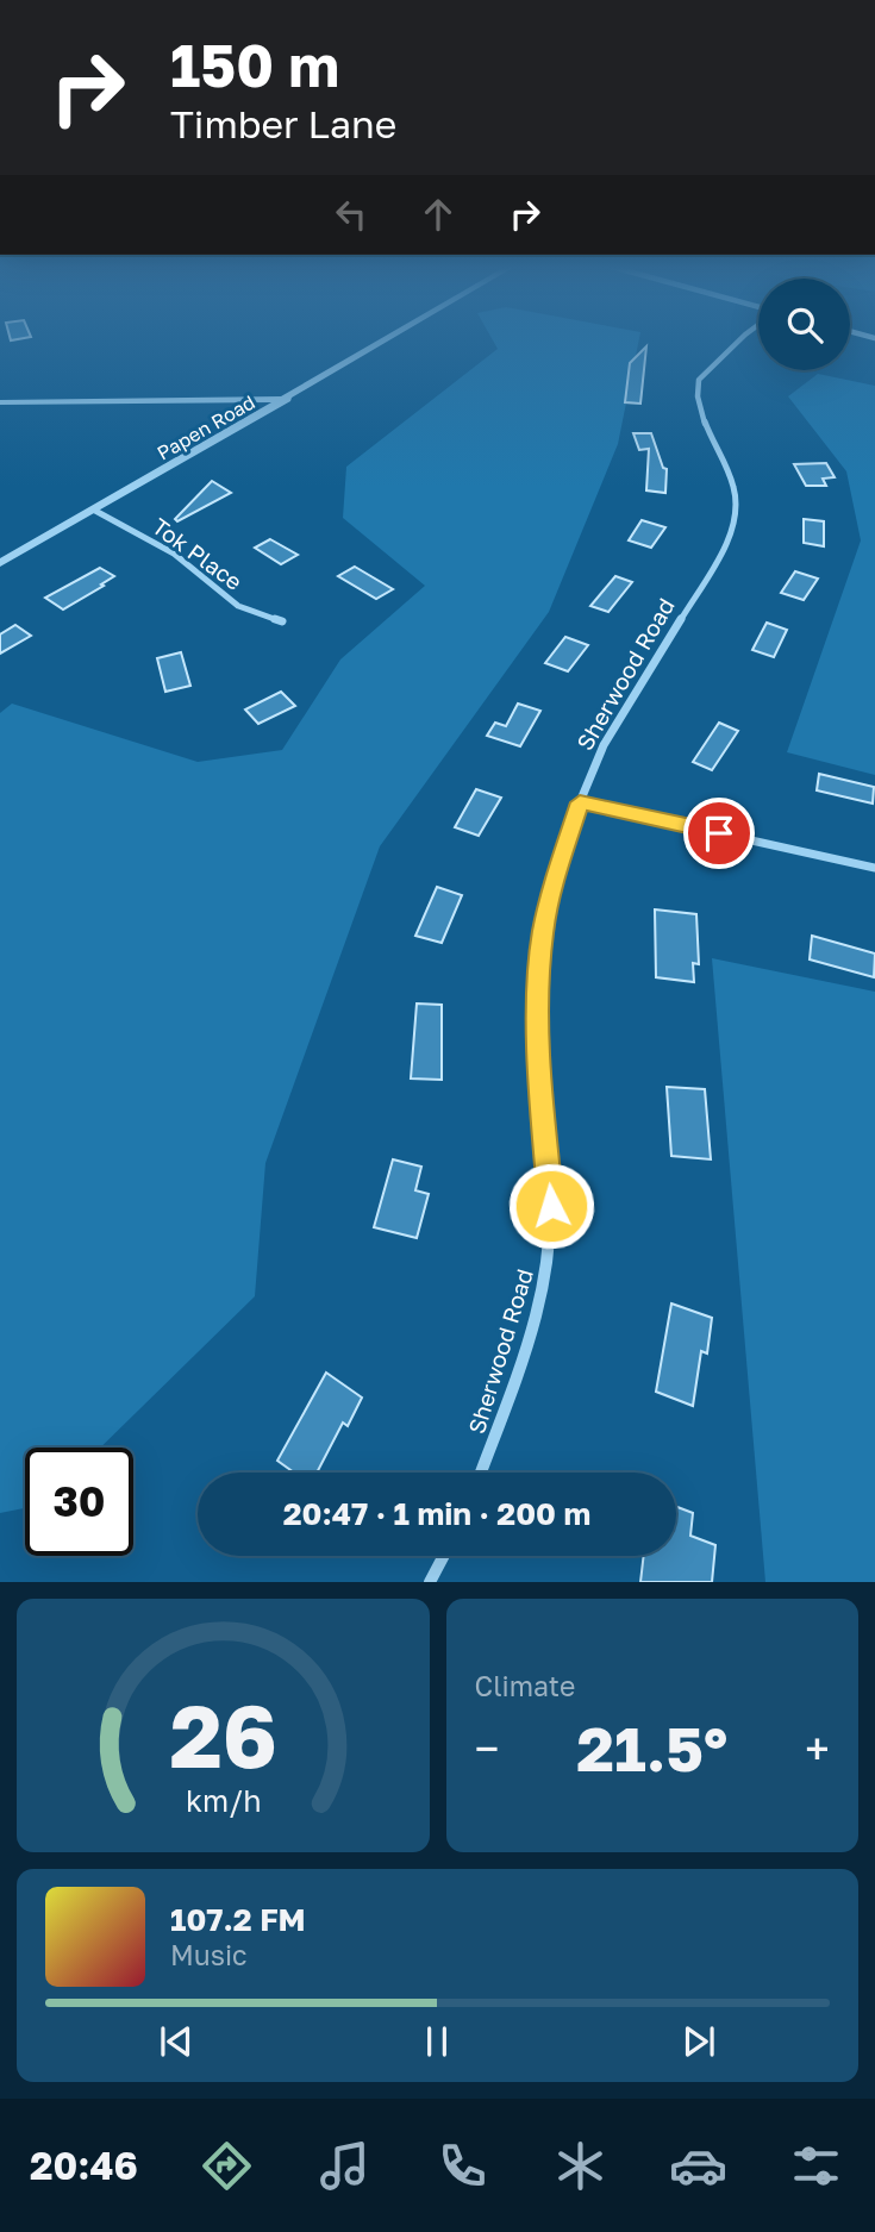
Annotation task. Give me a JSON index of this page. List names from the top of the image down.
{
  "streets": {
    "street": ["Papen Road", "Tok Place", "Sherwood Road"]
  },
  "crossings": [
    ["Papen Road", "Tok Place"]
  ],
  "page": {
    "turn": ["150 m", "Timber Lane"],
    "limit": "30",
    "trip": "20:47 · 1 min · 200 m",
    "tile": "Climate",
    "heat": ["−", "21.5°", "+"],
    "song": ["107.2 FM", "Music"],
    "tabs": "20:46",
    "gauge": ["26", "km/h"]
  }
}
